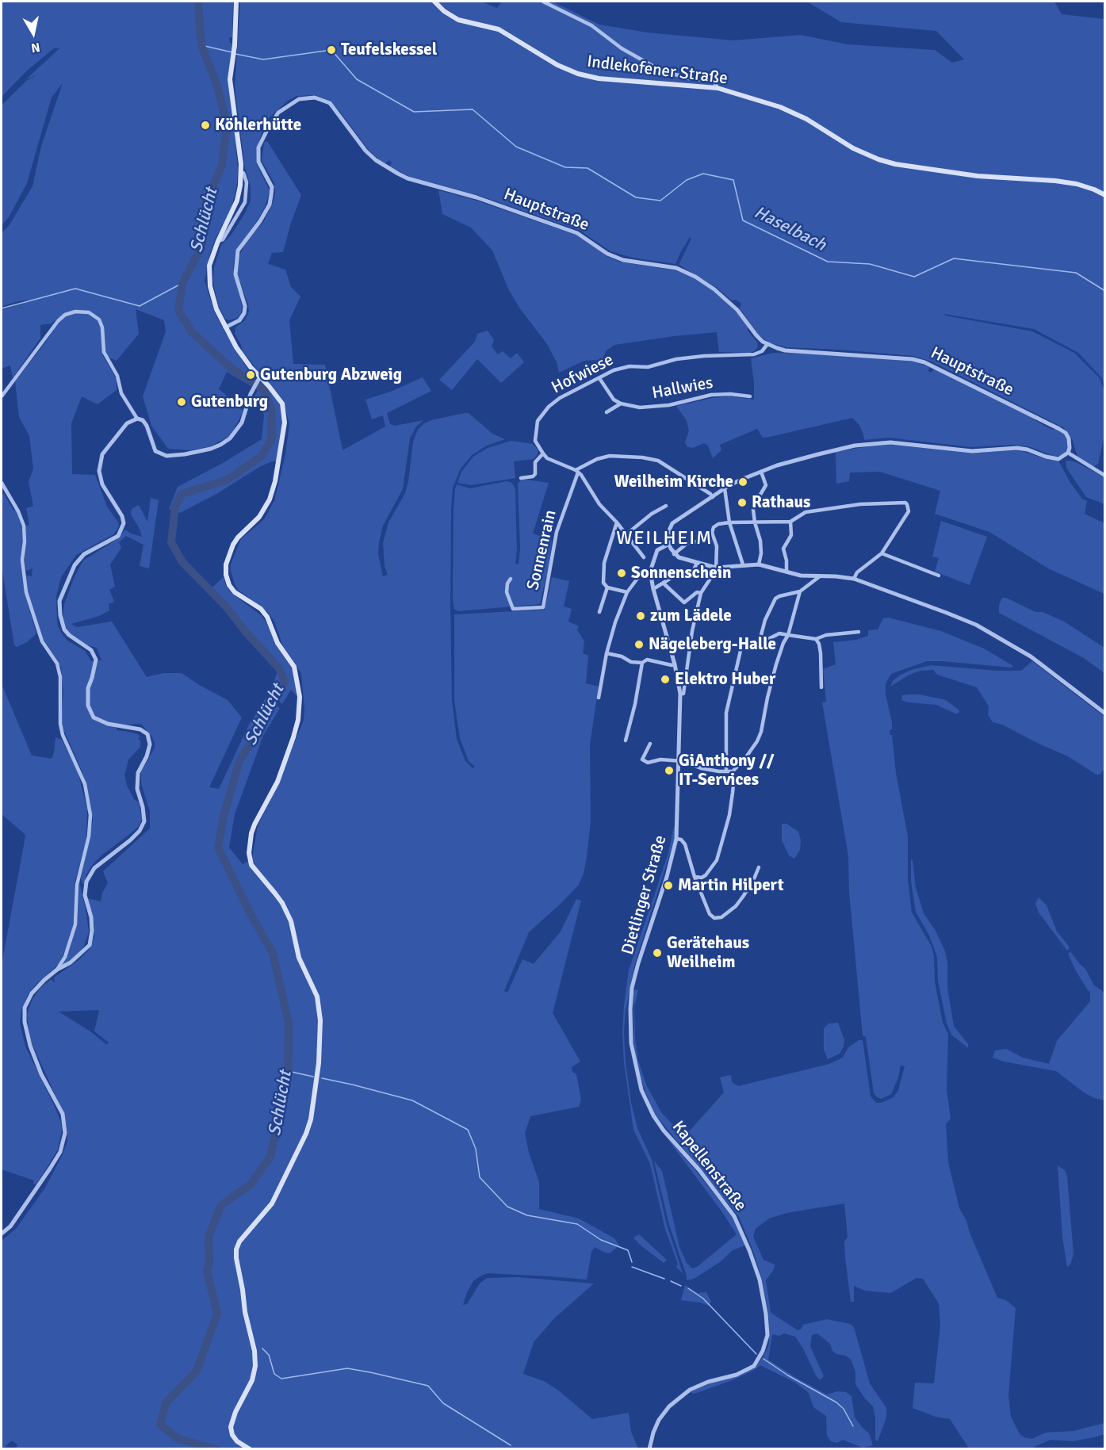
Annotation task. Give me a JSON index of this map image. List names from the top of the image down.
{
  "streets": {
    "main road": ["Indlekofener Straße"],
    "street": [
      "Hauptstraße",
      "Hofwiese",
      "Hallwies",
      "Sonnenrain",
      "Dietlinger Straße",
      "Kapellenstraße"
    ]
  },
  "crossings": [
    ["Hauptstraße", "Hofwiese"],
    ["Dietlinger Straße", "Kapellenstraße"]
  ],
  "districts": ["WEILHEIM"],
  "water": ["Schlücht", "Haselbach"],
  "places": [
    "Teufelskessel",
    "Köhlerhütte",
    "Gutenburg Abzweig",
    "Gutenburg",
    "Weilheim Kirche",
    "Rathaus",
    "Sonnenschein",
    "zum Lädele",
    "Nägeleberg-Halle",
    "Elektro Huber",
    "GiAnthony // IT-Services",
    "Martin Hilpert",
    "Gerätehaus Weilheim"
  ],
  "north": "bottom"
}
